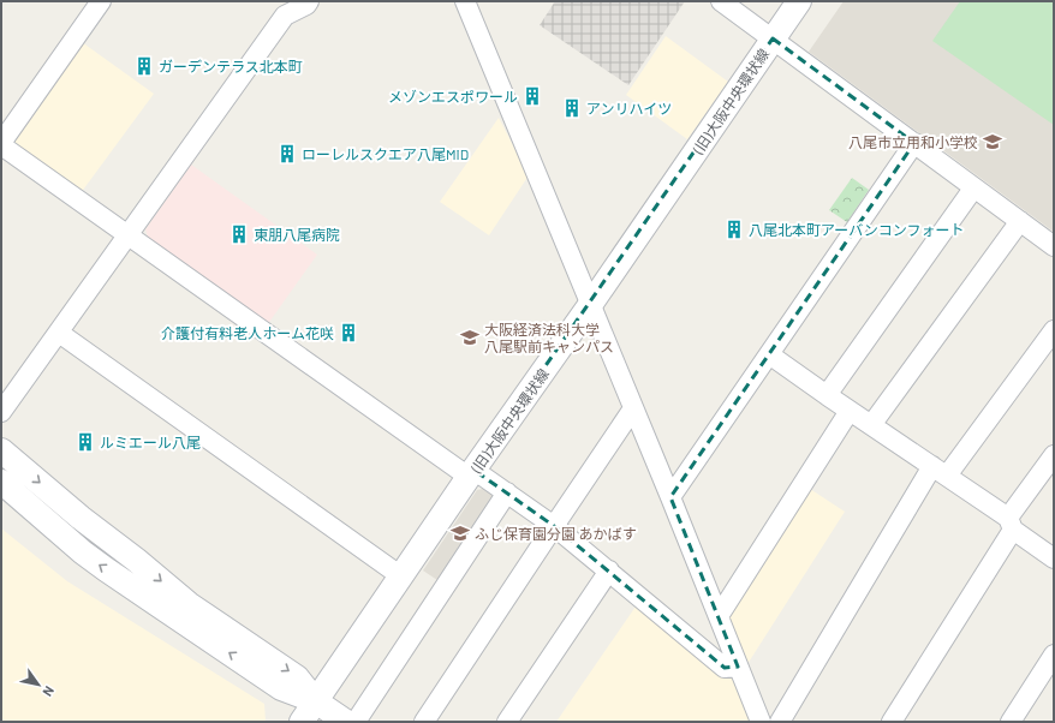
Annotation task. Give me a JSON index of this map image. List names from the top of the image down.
{
  "streets": {
    "street": ["(旧)大阪中央環状線"]
  },
  "places": {
    "building": [
      "ガーデンテラス北本町",
      "メゾンエスポワール",
      "アンリハイツ",
      "ローレルスクエア八尾MID",
      "八尾北本町アーバンコンフォート",
      "東朋八尾病院",
      "介護付有料老人ホーム花咲",
      "ルミエール八尾"
    ],
    "school or university": ["八尾市立用和小学校", "大阪経済法科大学 八尾駅前キャンパス", "ふじ保育園分園 あかばす"]
  },
  "north": "bottom right"
}
